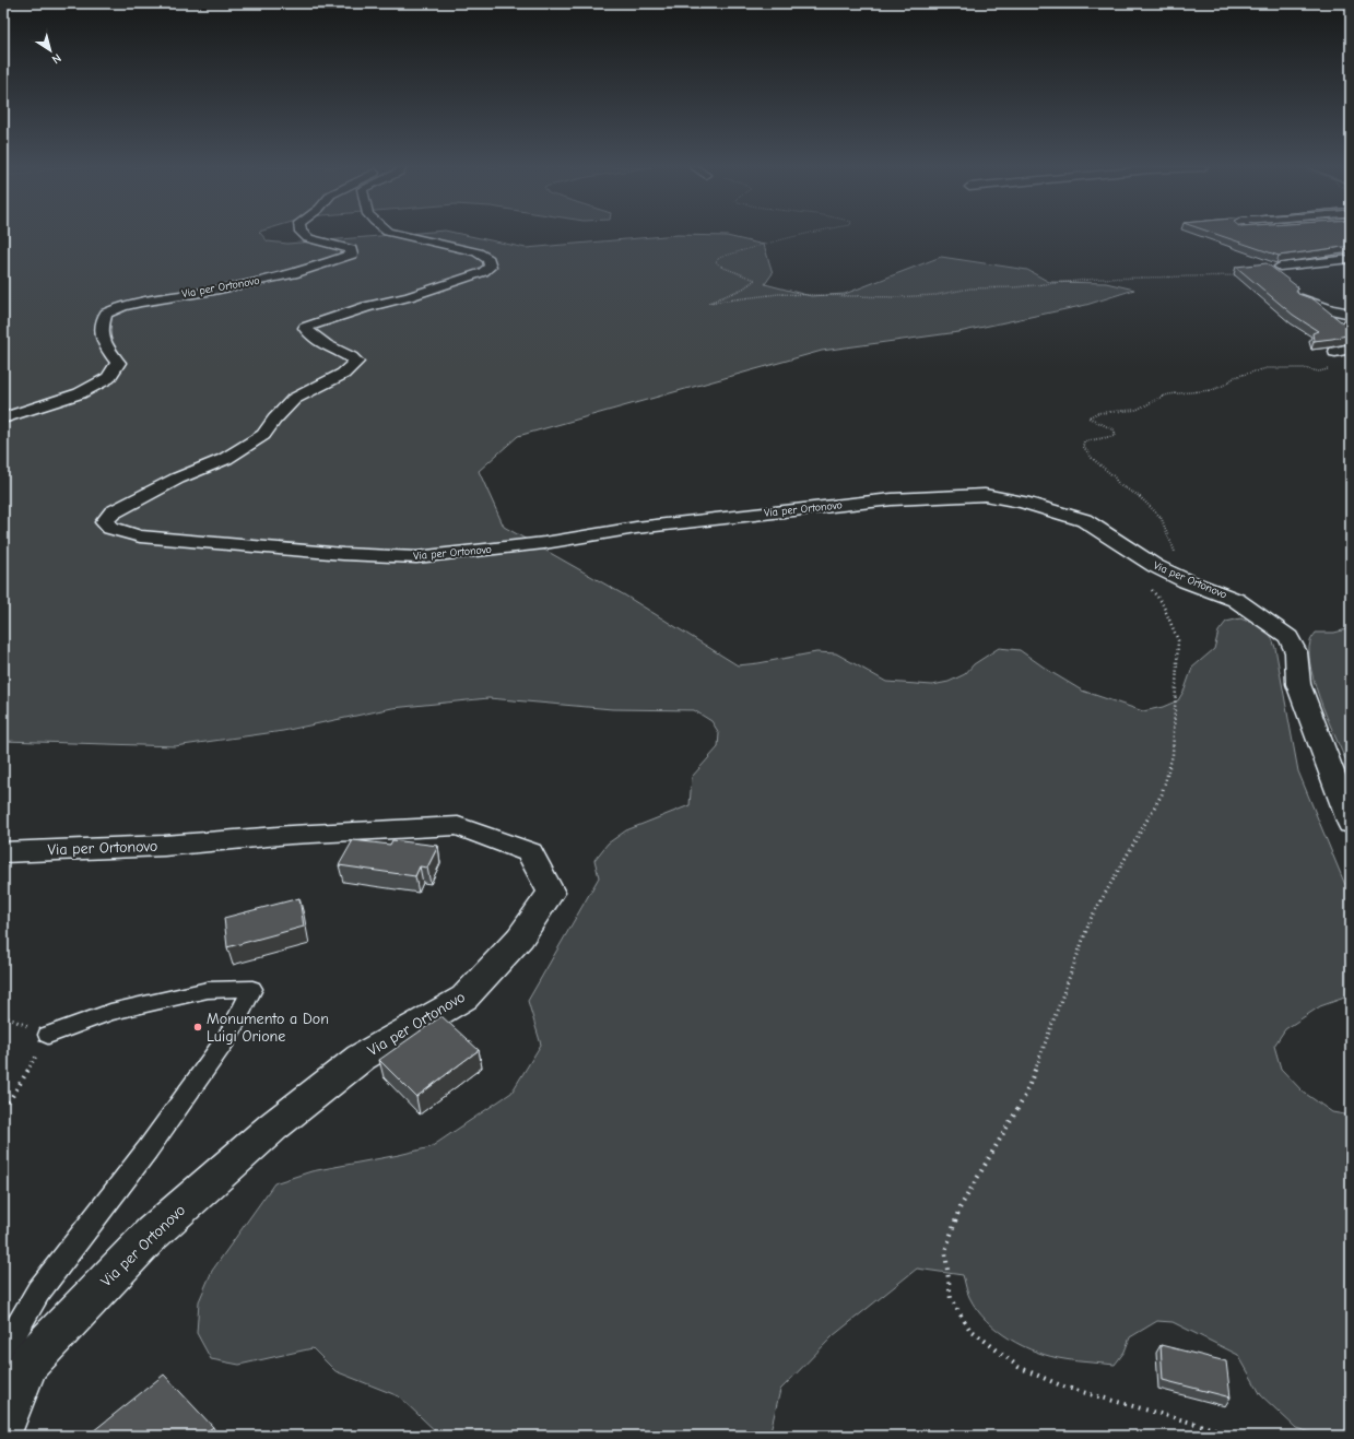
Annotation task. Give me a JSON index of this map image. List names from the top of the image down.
{
  "streets": {
    "street": ["Via per Ortonovo"]
  },
  "places": ["Monumento a Don Luigi Orione"],
  "north": "bottom right"
}
